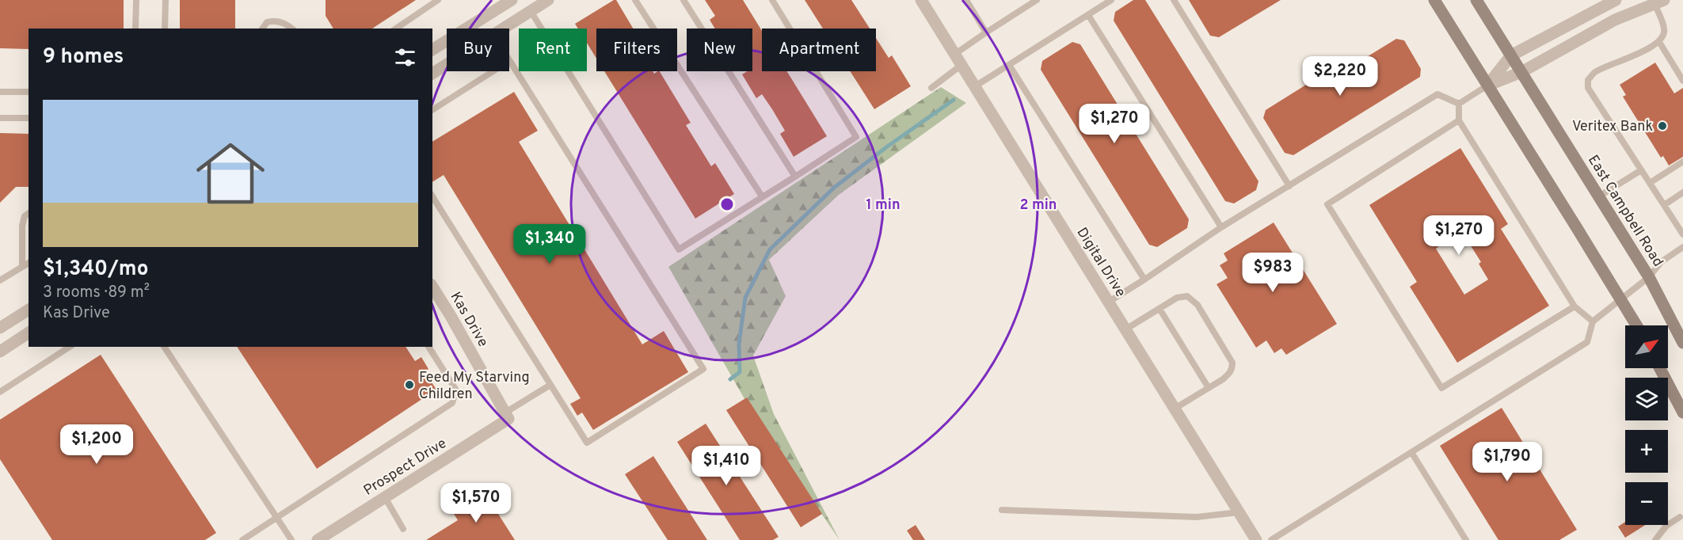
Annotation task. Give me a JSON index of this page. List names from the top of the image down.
{
  "streets": {
    "main road": ["East Campbell Road"],
    "street": ["Digital Drive", "Kas Drive", "Prospect Drive"]
  },
  "crossings": [
    ["Kas Drive", "Prospect Drive"]
  ],
  "places": ["Veritex Bank", "Feed My Starving Children"],
  "north": "top right",
  "page": {
    "chip": [
      "Buy",
      "Rent",
      "Filters",
      "New",
      "Apartment"
    ],
    "heading": "9 homes",
    "price": [
      "$2,220",
      "$1,270",
      "$1,270",
      "$1,340",
      "$983",
      "$1,200",
      "$1,790",
      "$1,410",
      "$1,570"
    ],
    "list": [
      {
        "name": "$1,340/mo",
        "note": "3 rooms · 89 m² · Kas Drive"
      }
    ],
    "map_buttons": ["+", "−"]
  },
  "rings": ["1 min", "2 min"]
}
